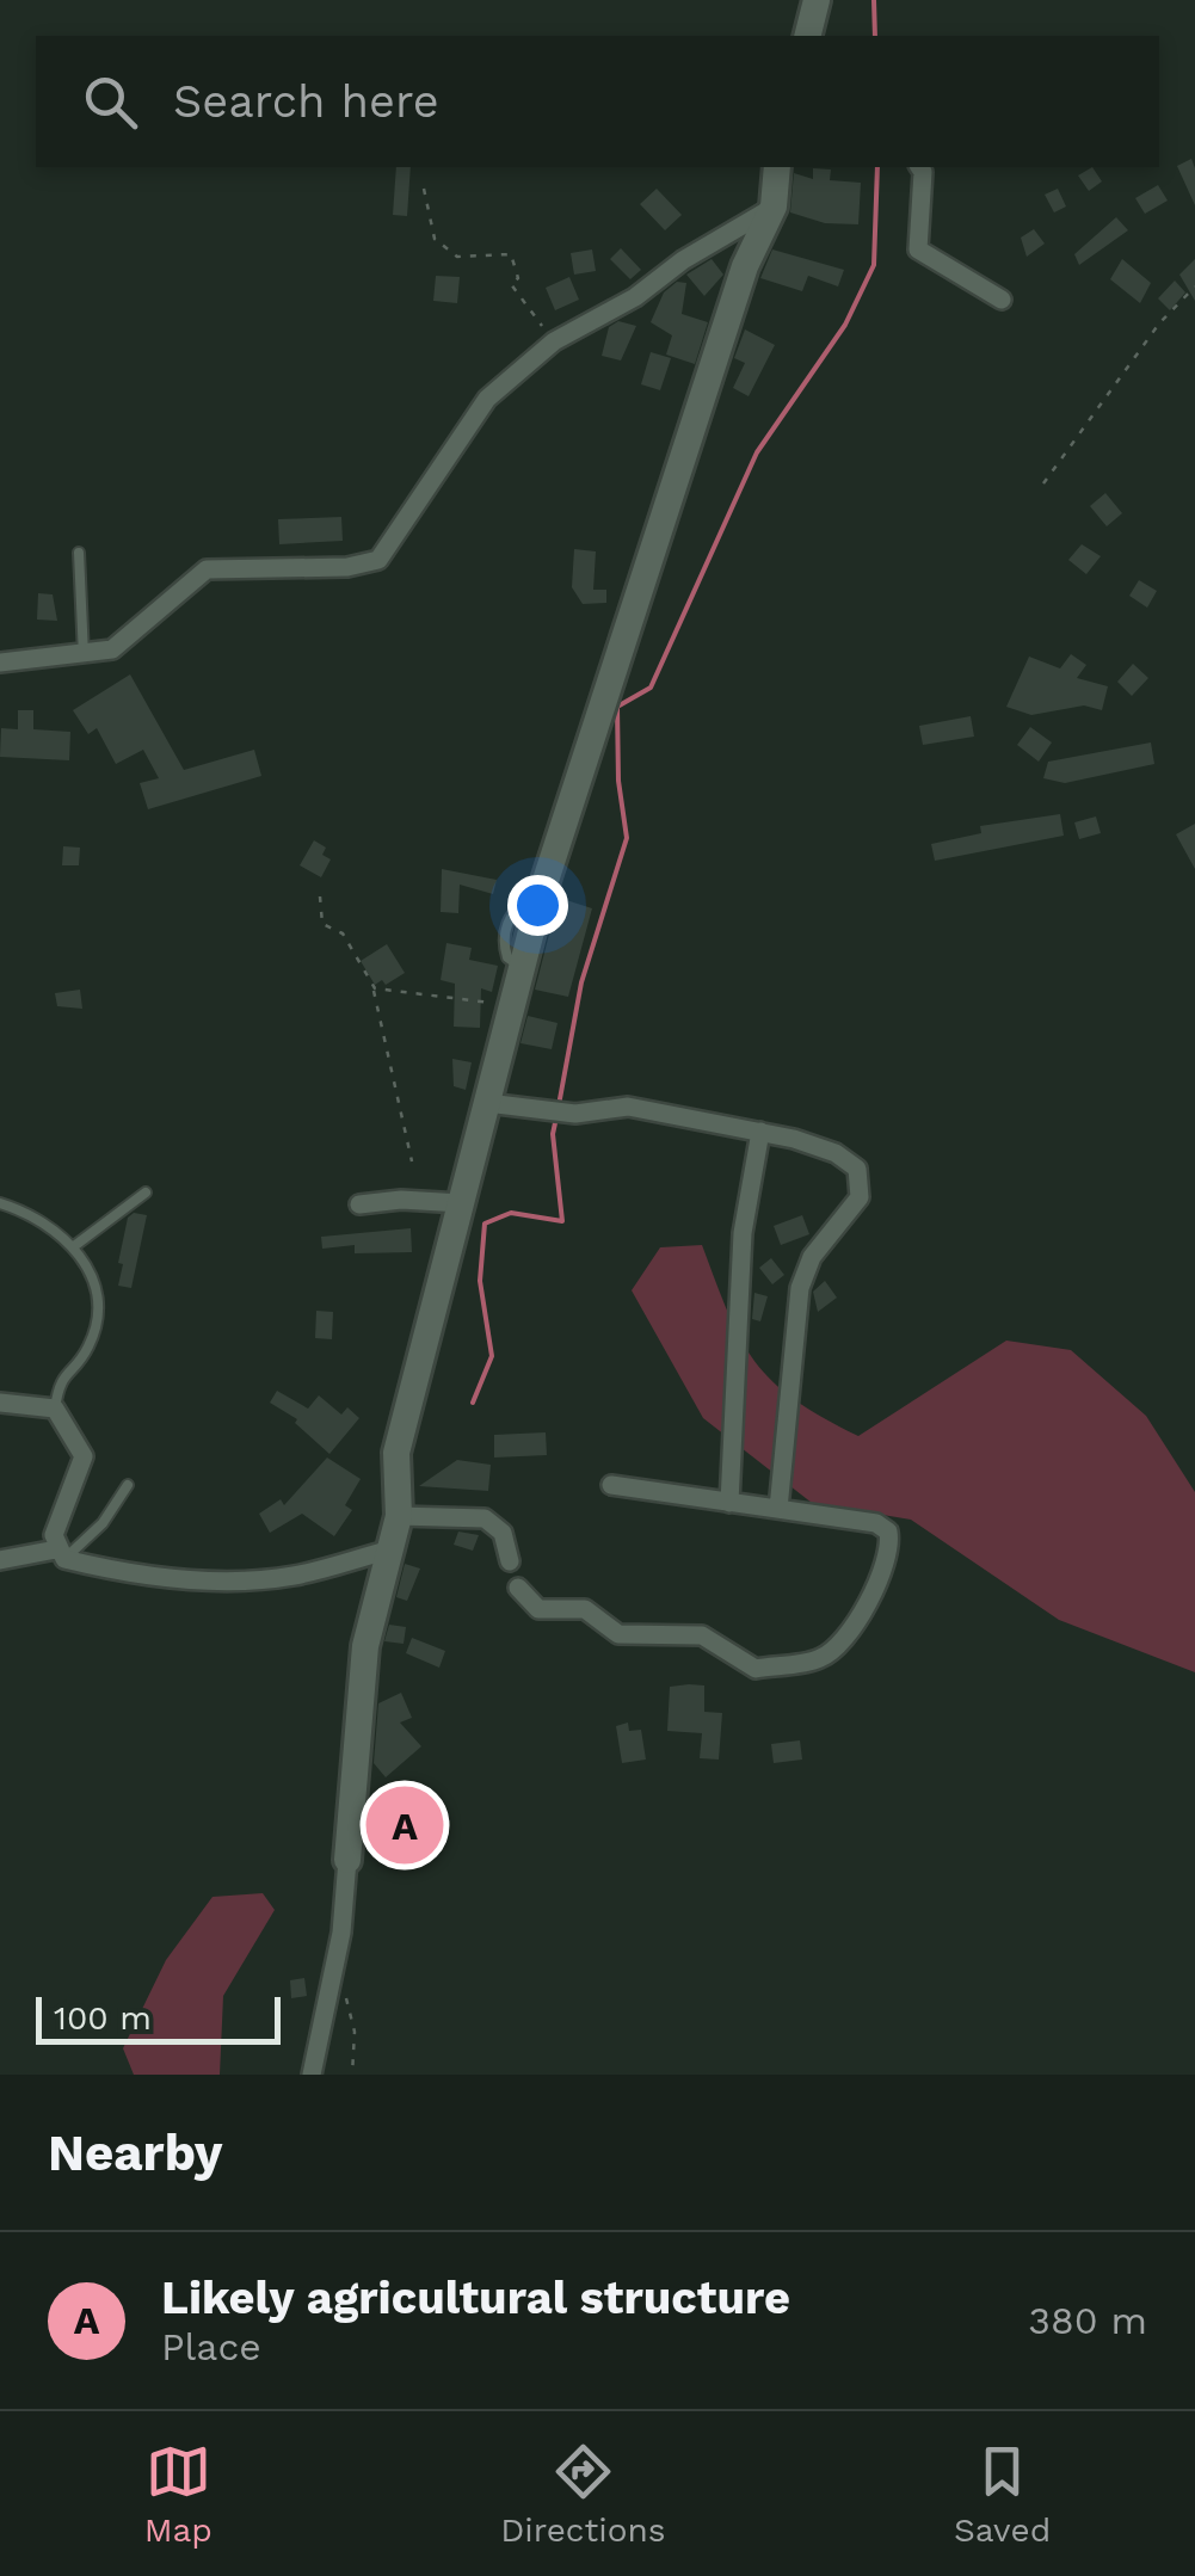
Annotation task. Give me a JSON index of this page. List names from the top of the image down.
{
  "scale_bar": "100 m",
  "page": {
    "search": "Search here",
    "pins": "A",
    "scale": "100 m",
    "heading": "Nearby",
    "list": [
      {
        "mark": "A",
        "name": "Likely agricultural structure",
        "note": "Place",
        "value": "380 m"
      }
    ],
    "nav": ["Map", "Directions", "Saved"]
  }
}
